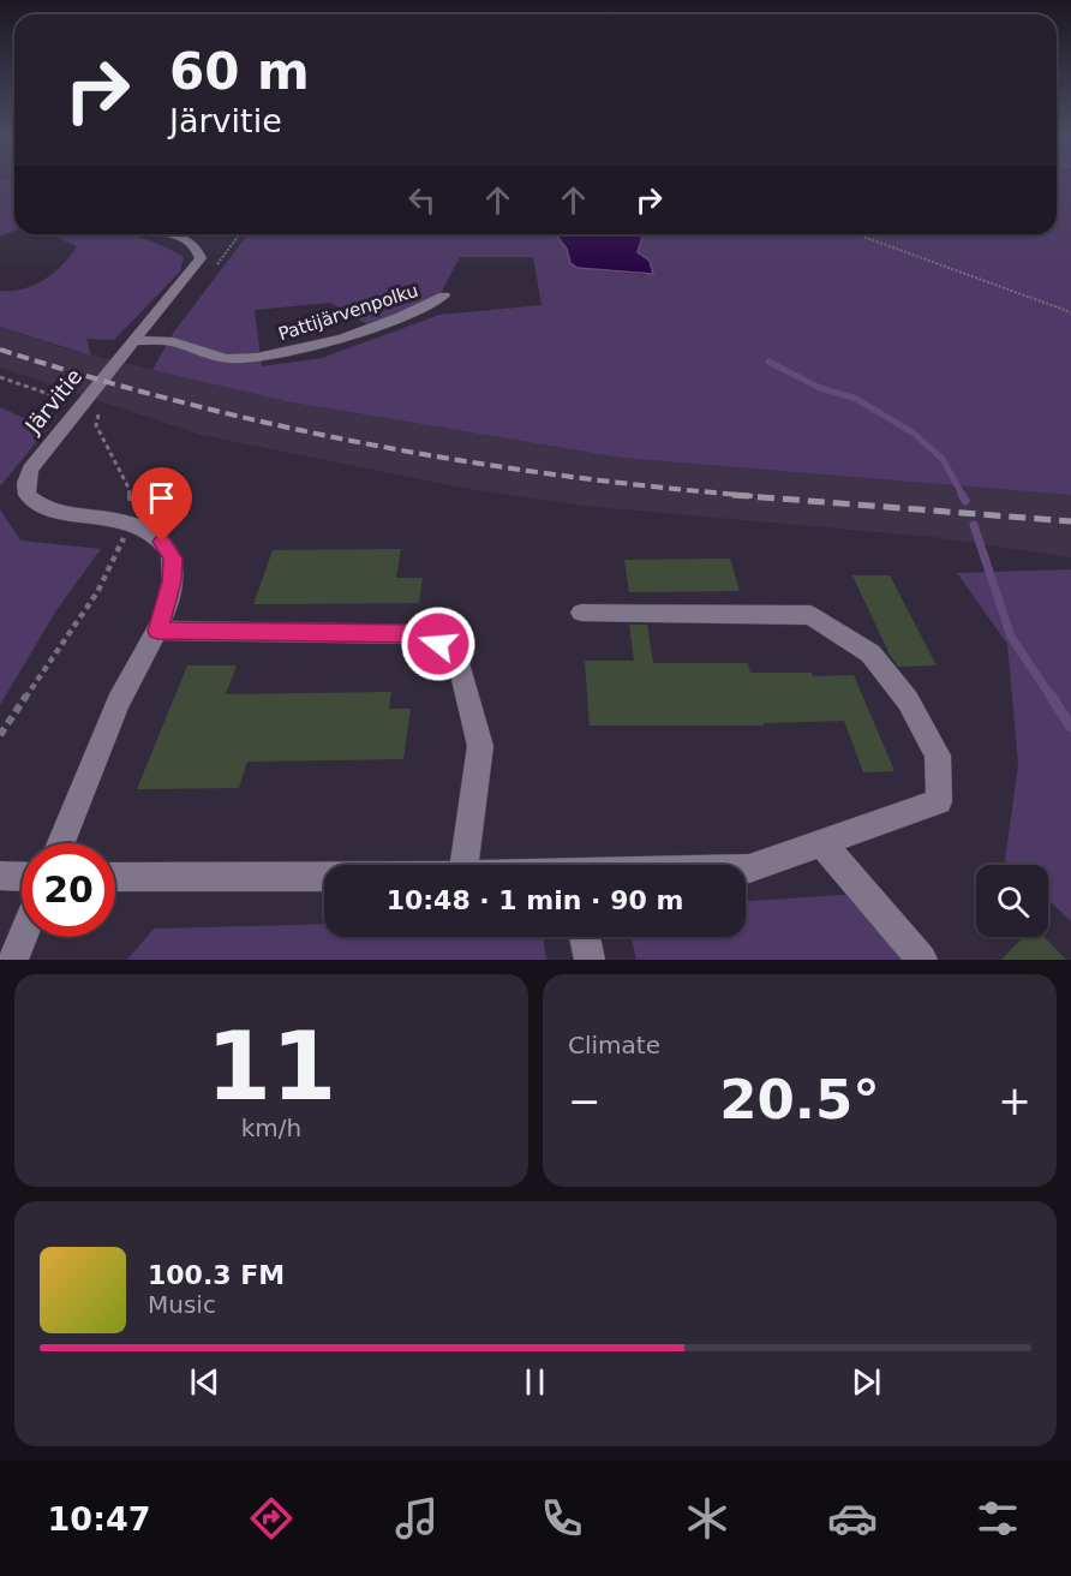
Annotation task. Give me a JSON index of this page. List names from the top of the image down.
{
  "streets": {
    "street": ["Pattijärvenpolku", "Järvitie"]
  },
  "crossings": [
    ["Pattijärvenpolku", "Järvitie"]
  ],
  "page": {
    "turn": ["60 m", "Järvitie"],
    "limit": "20",
    "trip": "10:48 · 1 min · 90 m",
    "tile": [
      ["11", "km/h"],
      "Climate"
    ],
    "heat": ["−", "20.5°", "+"],
    "song": ["100.3 FM", "Music"],
    "tabs": "10:47"
  }
}
